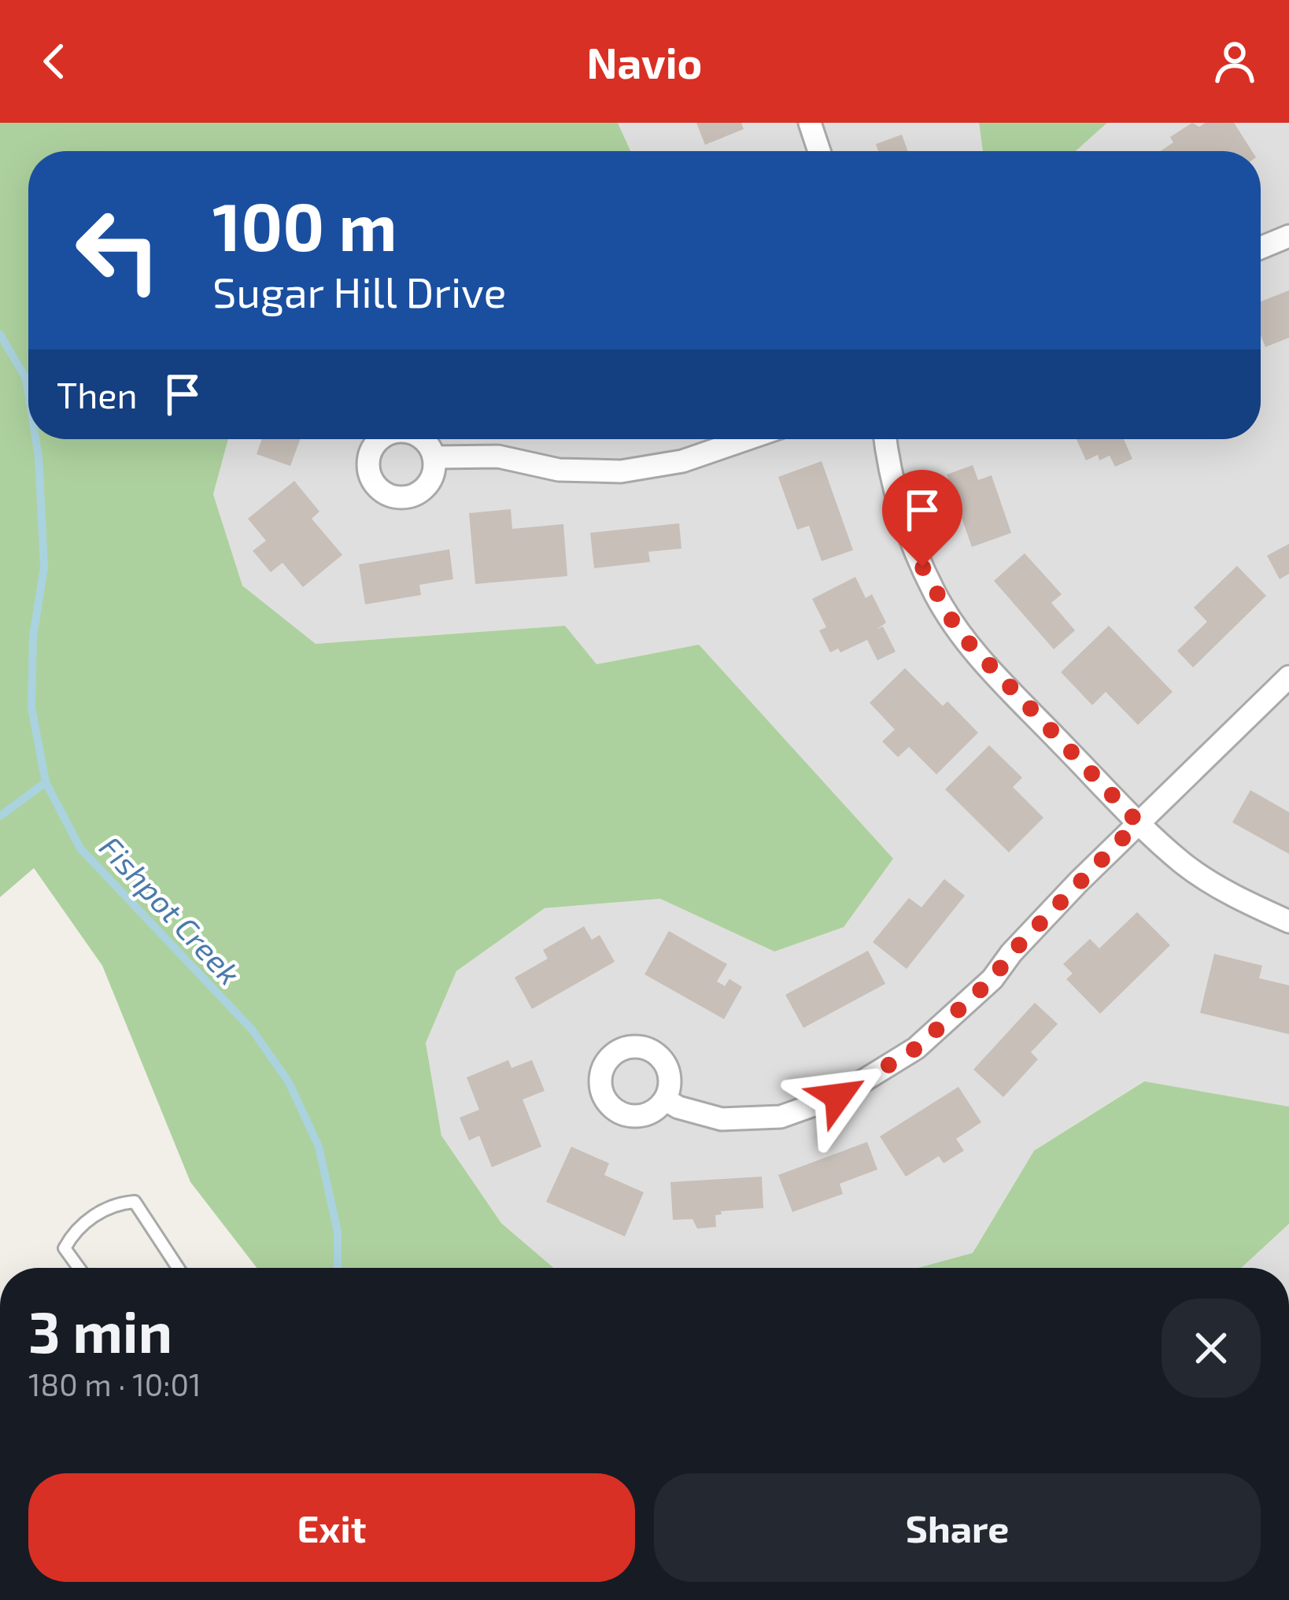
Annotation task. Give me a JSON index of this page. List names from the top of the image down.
{
  "water": ["Fishpot Creek"],
  "page": {
    "header": "Navio",
    "turn": ["100 m", "Sugar Hill Drive"],
    "then": "Then",
    "heading": ["3 min", "180 m · 10:01"],
    "buttons": ["Exit", "Share"]
  }
}
